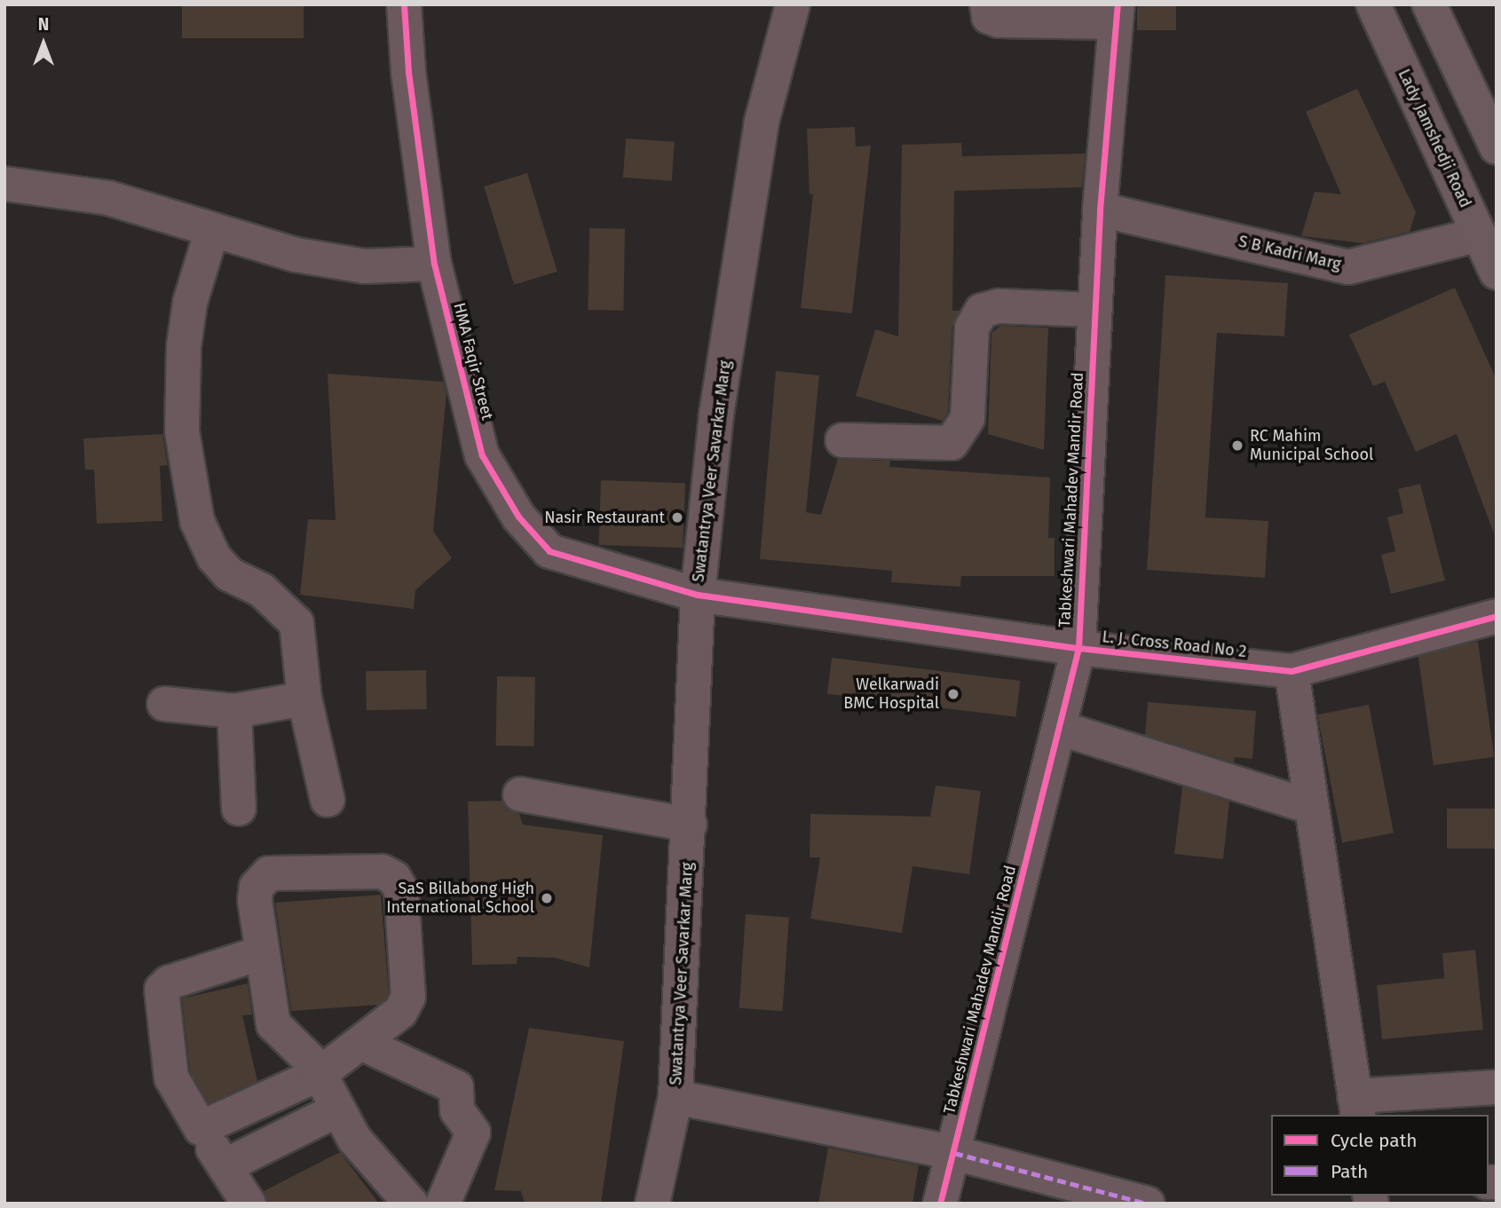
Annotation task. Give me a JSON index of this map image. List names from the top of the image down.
{
  "streets": {
    "main road": ["Lady Jamshedji Road"],
    "street": [
      "S B Kadri Marg",
      "HMA Faqir Street",
      "Swatantrya Veer Savarkar Marg",
      "Tabkeshwari Mahadev Mandir Road",
      "L. J. Cross Road No 2"
    ]
  },
  "crossings": [
    ["Lady Jamshedji Road", "S B Kadri Marg"],
    ["S B Kadri Marg", "Tabkeshwari Mahadev Mandir Road"],
    ["HMA Faqir Street", "Swatantrya Veer Savarkar Marg"],
    ["HMA Faqir Street", "L. J. Cross Road No 2"],
    ["Swatantrya Veer Savarkar Marg", "L. J. Cross Road No 2"],
    ["Tabkeshwari Mahadev Mandir Road", "L. J. Cross Road No 2"]
  ],
  "places": [
    "RC Mahim Municipal School",
    "Nasir Restaurant",
    "Welkarwadi BMC Hospital",
    "SaS Billabong High International School"
  ],
  "legend": ["Cycle path", "Path"],
  "north": "top"
}
